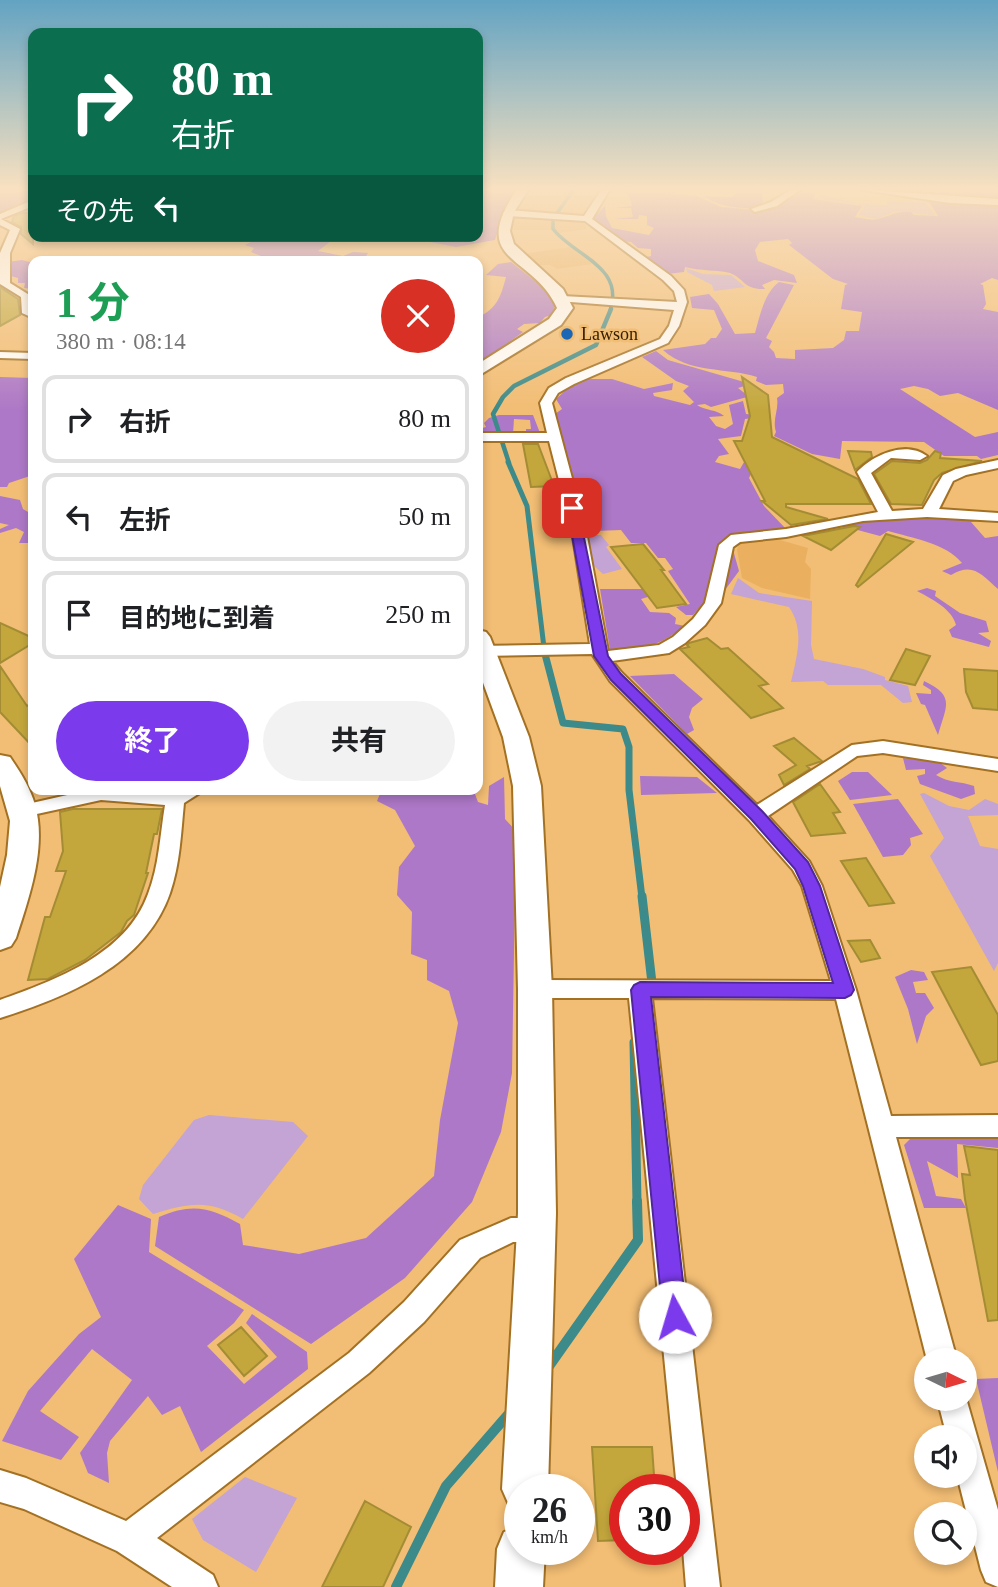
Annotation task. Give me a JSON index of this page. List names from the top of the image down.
{
  "places": ["Lawson"],
  "north": "right",
  "page": {
    "turn": ["80 m", "右折"],
    "then": "その先",
    "heading": ["1 分", "380 m · 08:14"],
    "list": [
      {
        "name": "右折",
        "value": "80 m"
      },
      {
        "name": "左折",
        "value": "50 m"
      },
      {
        "name": "目的地に到着",
        "value": "250 m"
      }
    ],
    "buttons": ["終了", "共有"],
    "speed": "26 km/h",
    "limit": "30"
  }
}
